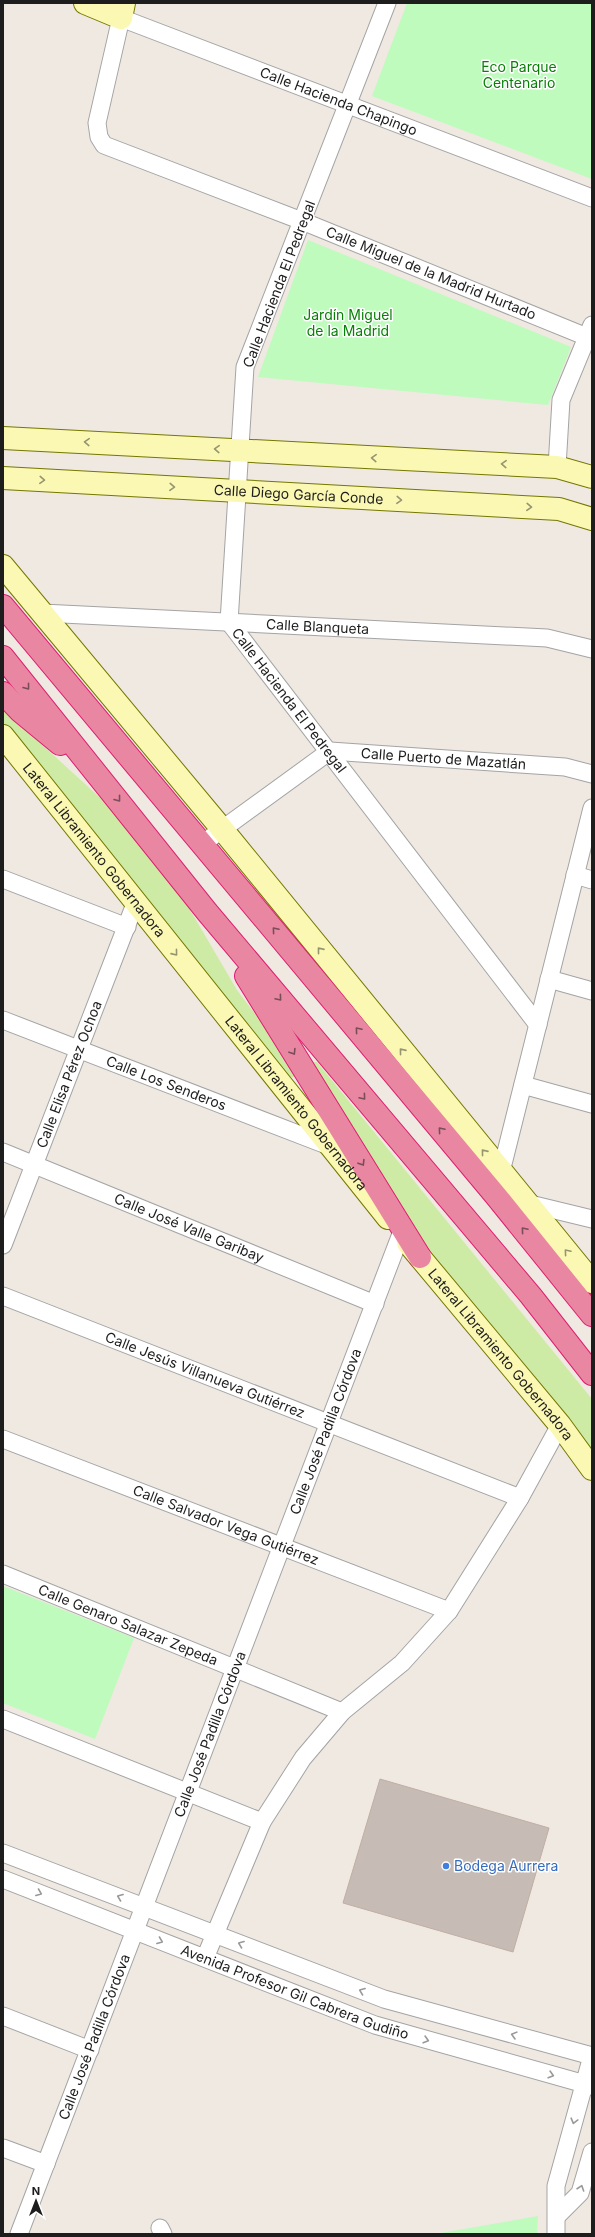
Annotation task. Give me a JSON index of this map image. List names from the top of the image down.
{
  "streets": {
    "street": [
      "Calle Hacienda Chapingo",
      "Calle Miguel de la Madrid Hurtado",
      "Calle Hacienda El Pedregal",
      "Calle Diego García Conde",
      "Calle Blanqueta",
      "Calle Puerto de Mazatlán",
      "Lateral Libramiento Gobernadora",
      "Calle Elisa Pérez Ochoa",
      "Calle Los Senderos",
      "Calle José Valle Garibay",
      "Calle Jesús Villanueva Gutiérrez",
      "Calle José Padilla Córdova",
      "Calle Salvador Vega Gutiérrez",
      "Calle Genaro Salazar Zepeda",
      "Avenida Profesor Gil Cabrera Gudiño"
    ]
  },
  "crossings": [
    ["Calle Hacienda Chapingo", "Calle Miguel de la Madrid Hurtado"],
    ["Calle Hacienda Chapingo", "Calle Hacienda El Pedregal"],
    ["Calle Miguel de la Madrid Hurtado", "Calle Hacienda El Pedregal"],
    ["Calle Hacienda El Pedregal", "Calle Diego García Conde"],
    ["Calle Hacienda El Pedregal", "Calle Blanqueta"],
    ["Calle Hacienda El Pedregal", "Calle Puerto de Mazatlán"],
    ["Lateral Libramiento Gobernadora", "Calle Elisa Pérez Ochoa"],
    ["Lateral Libramiento Gobernadora", "Calle Los Senderos"],
    ["Lateral Libramiento Gobernadora", "Calle José Padilla Córdova"],
    ["Calle Elisa Pérez Ochoa", "Calle Los Senderos"],
    ["Calle Elisa Pérez Ochoa", "Calle José Valle Garibay"],
    ["Calle José Valle Garibay", "Calle José Padilla Córdova"],
    ["Calle Jesús Villanueva Gutiérrez", "Calle José Padilla Córdova"],
    ["Calle José Padilla Córdova", "Calle Salvador Vega Gutiérrez"],
    ["Calle José Padilla Córdova", "Calle Genaro Salazar Zepeda"],
    ["Calle José Padilla Córdova", "Avenida Profesor Gil Cabrera Gudiño"]
  ],
  "parks": ["Eco Parque Centenario", "Jardín Miguel de la Madrid"],
  "places": ["Bodega Aurrera"],
  "north": "top"
}
